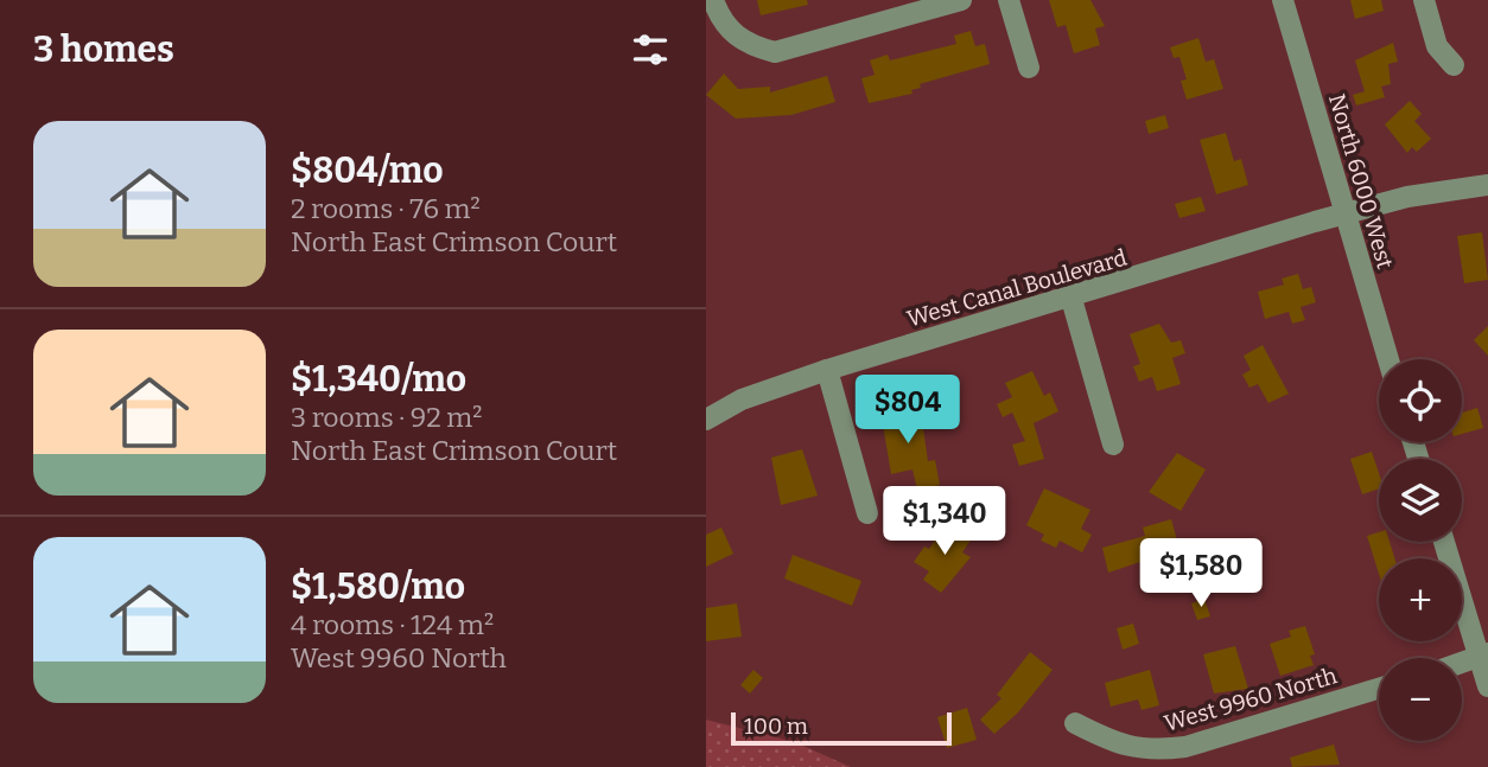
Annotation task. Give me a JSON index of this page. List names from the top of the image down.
{
  "streets": {
    "street": ["North 6000 West", "West Canal Boulevard", "West 9960 North"]
  },
  "crossings": [
    ["North 6000 West", "West Canal Boulevard"]
  ],
  "scale_bar": "100 m",
  "page": {
    "heading": "3 homes",
    "list": [
      {
        "name": "$804/mo",
        "note": "2 rooms · 76 m² · North East Crimson Court"
      },
      {
        "name": "$1,340/mo",
        "note": "3 rooms · 92 m² · North East Crimson Court"
      },
      {
        "name": "$1,580/mo",
        "note": "4 rooms · 124 m² · West 9960 North"
      }
    ],
    "map_buttons": ["+", "−"],
    "price": ["$804", "$1,340", "$1,580"],
    "scale": "100 m"
  }
}
